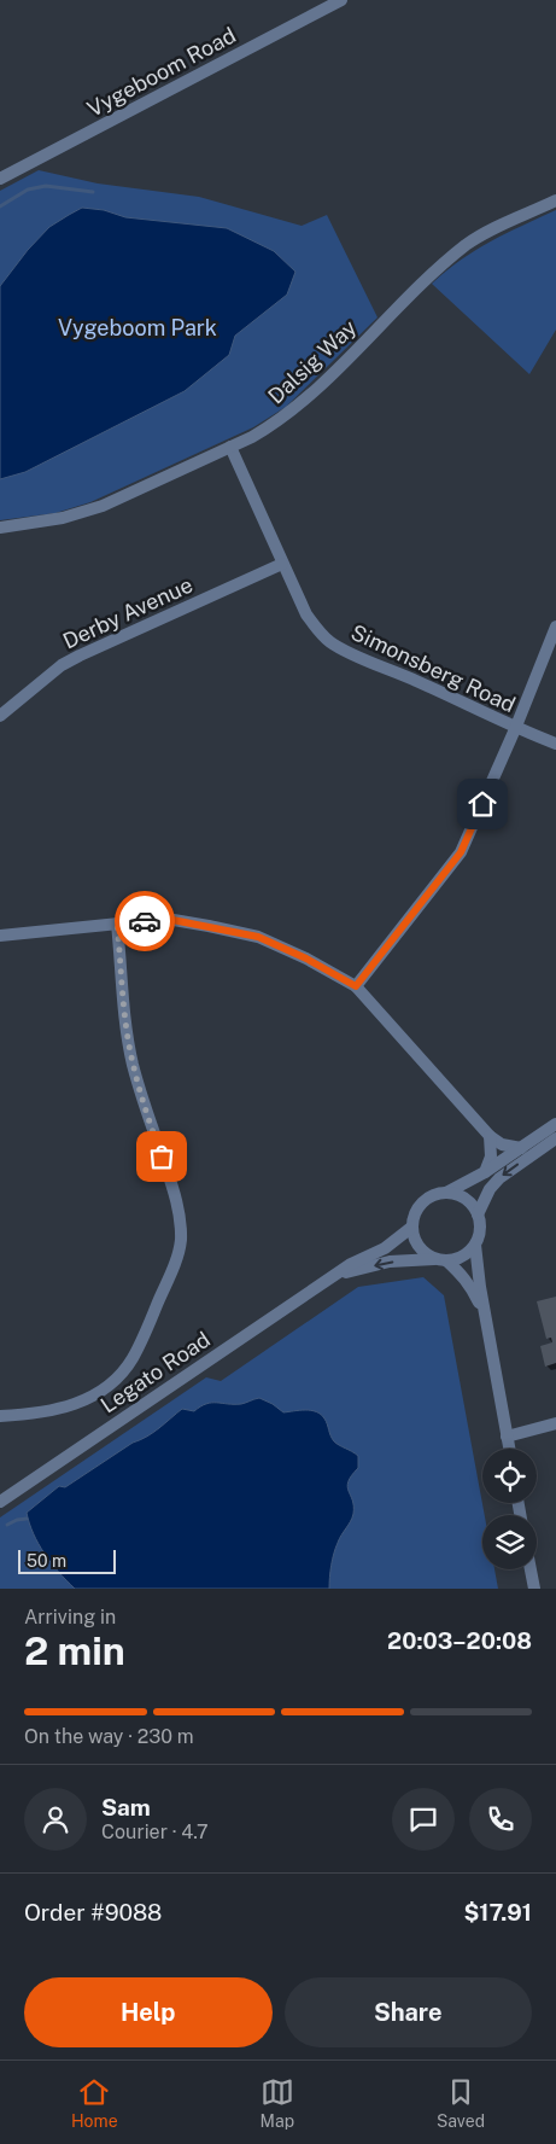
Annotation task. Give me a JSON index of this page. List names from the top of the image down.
{
  "streets": {
    "street": [
      "Vygeboom Road",
      "Dalsig Way",
      "Derby Avenue",
      "Simonsberg Road",
      "Legato Road"
    ]
  },
  "crossings": [
    ["Dalsig Way", "Simonsberg Road"],
    ["Derby Avenue", "Simonsberg Road"]
  ],
  "parks": ["Vygeboom Park"],
  "scale_bar": "50 m",
  "page": {
    "scale": "50 m",
    "heading": ["2 min", "Arriving in", "20:03–20:08"],
    "panel": [
      "Sam",
      "Courier · 4.7",
      "Order #9088",
      "$17.91"
    ],
    "bar": "On the way · 230 m",
    "buttons": ["Help", "Share"],
    "tabs": ["Home", "Map", "Saved"]
  }
}
